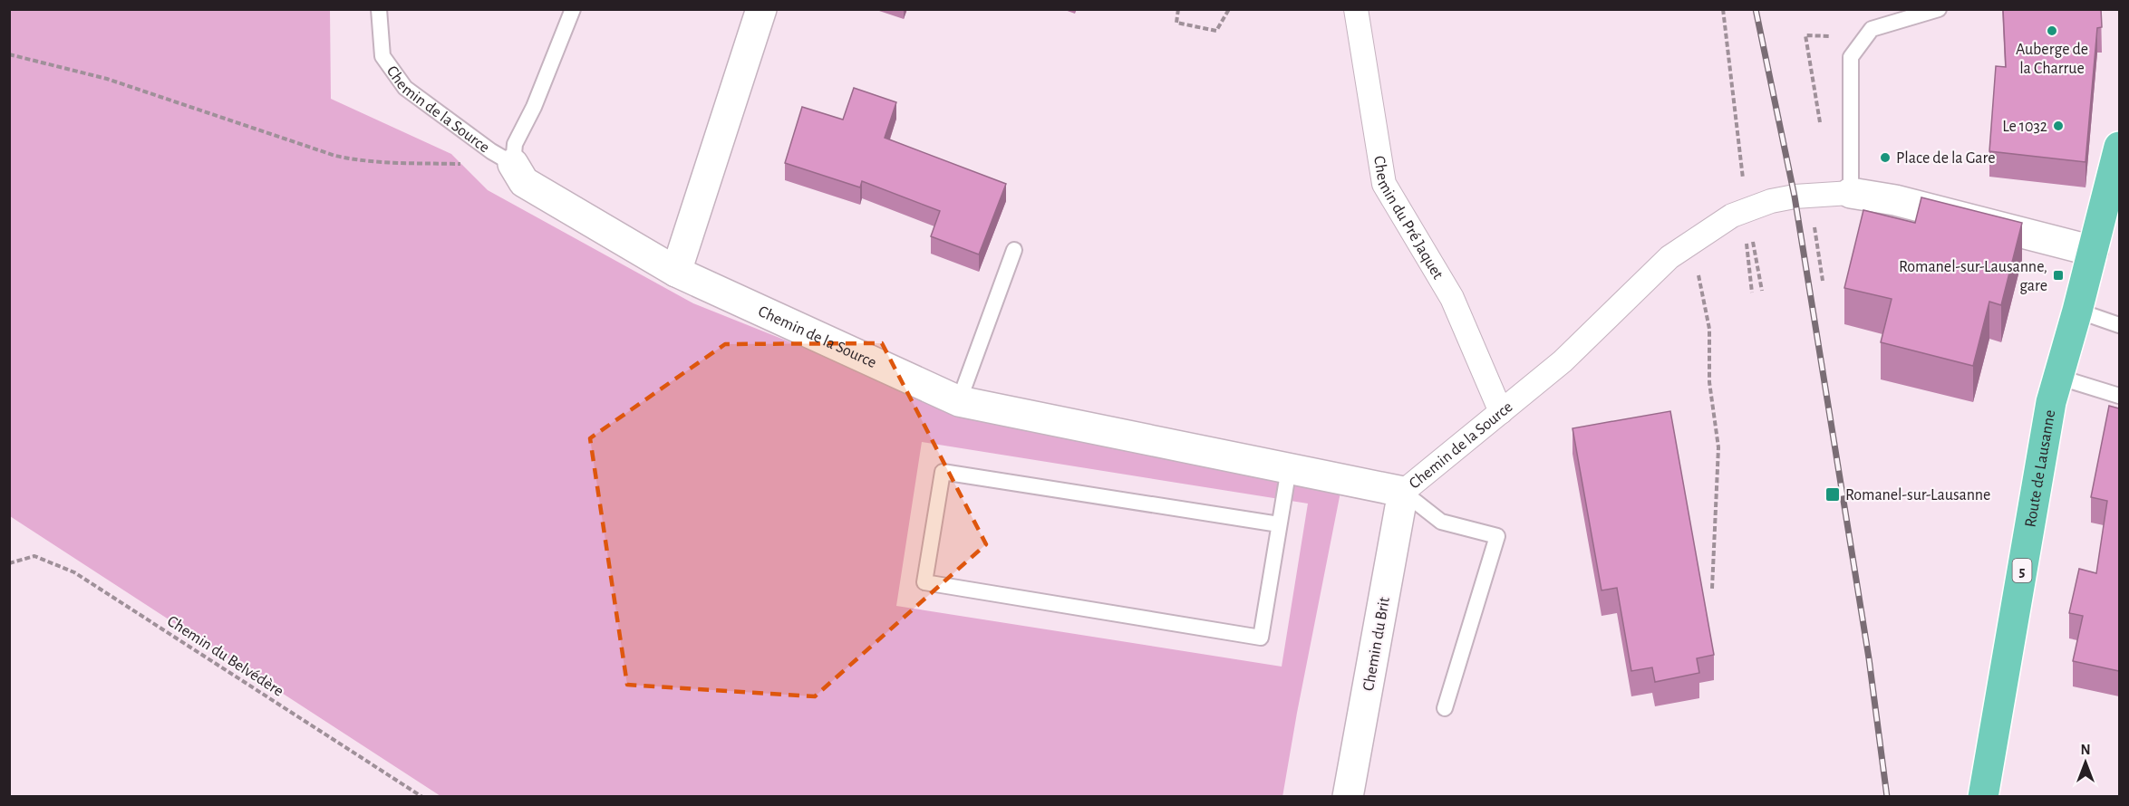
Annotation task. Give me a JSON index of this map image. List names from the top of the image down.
{
  "streets": {
    "main road": ["Route de Lausanne", "5"],
    "street": ["Chemin de la Source", "Chemin du Pré Jaquet", "Chemin du Brit"],
    "path": ["Chemin du Belvédère"]
  },
  "crossings": [
    ["Chemin de la Source", "Chemin du Pré Jaquet"],
    ["Chemin de la Source", "Chemin du Brit"]
  ],
  "places": {
    "other": ["Auberge de la Charrue", "Le 1032", "Place de la Gare"],
    "transit": ["Romanel-sur-Lausanne, gare", "Romanel-sur-Lausanne"]
  },
  "north": "top"
}
